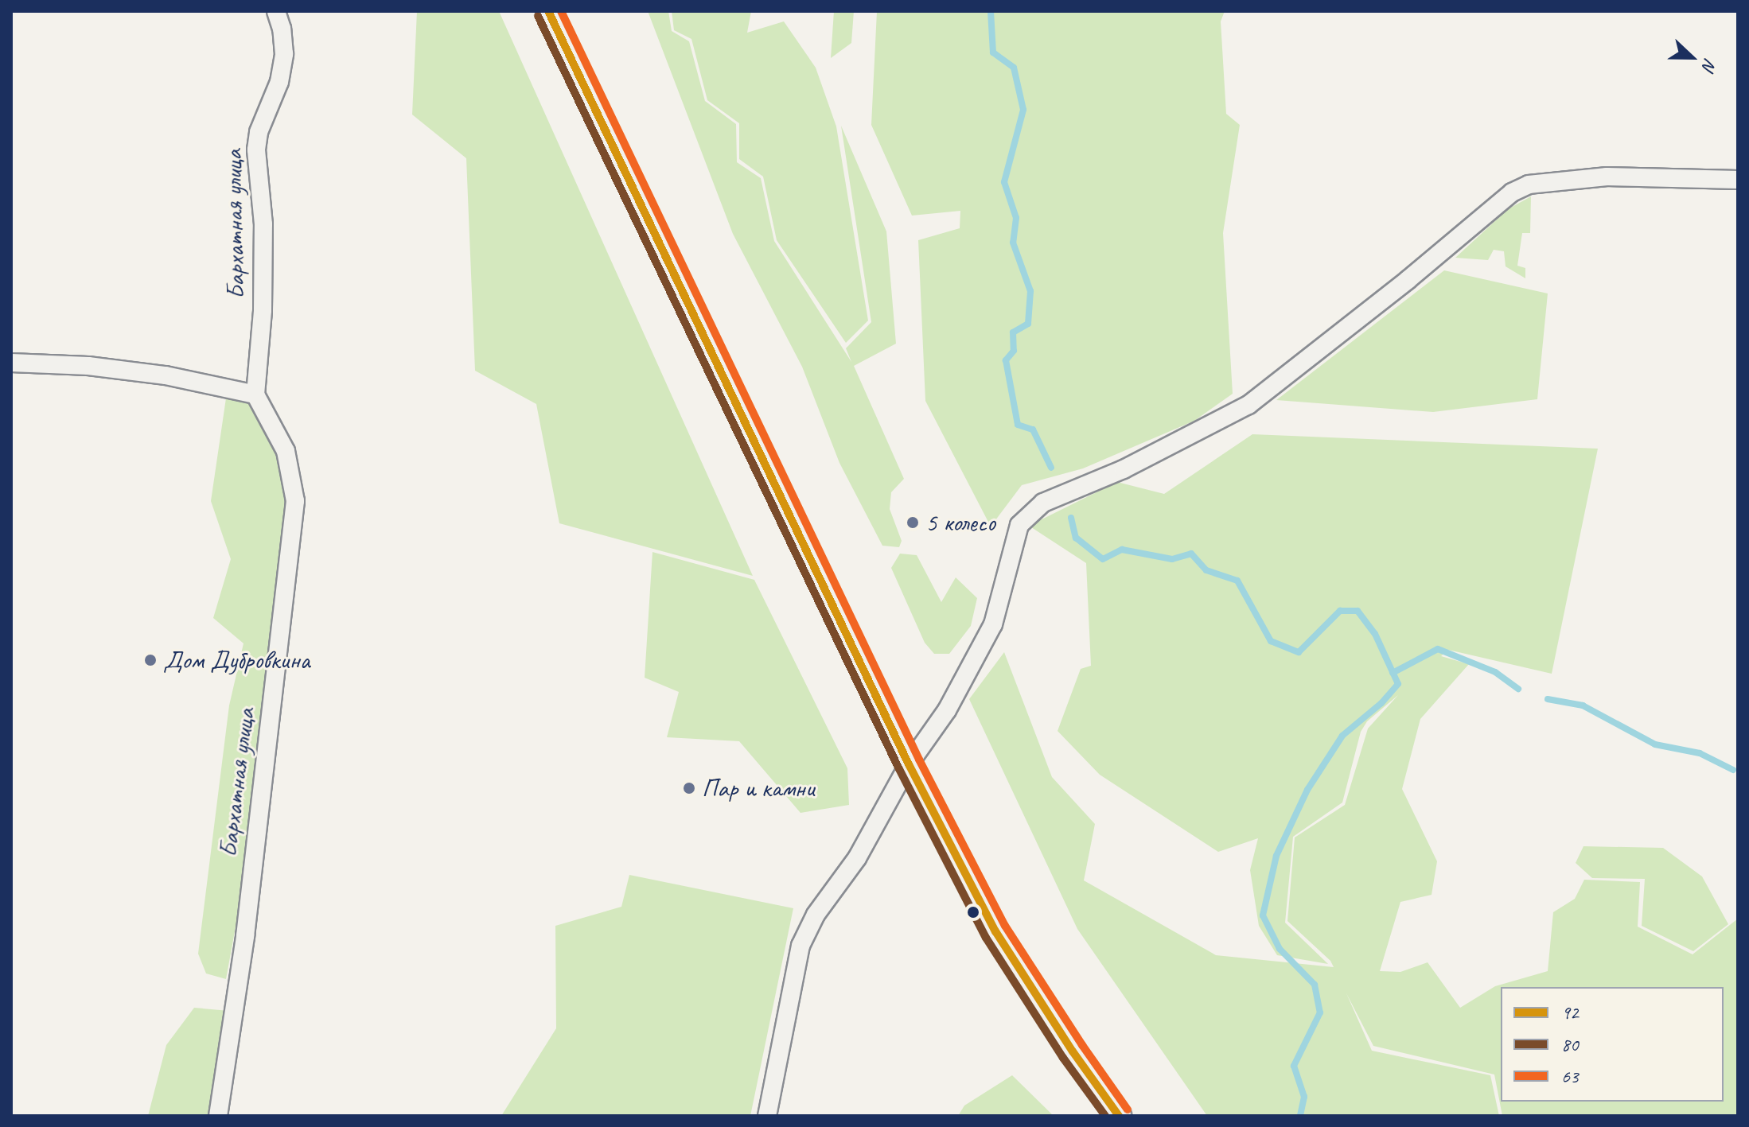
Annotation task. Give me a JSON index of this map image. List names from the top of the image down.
{
  "streets": {
    "street": ["Бархатная улица"]
  },
  "places": ["5 колесо", "Дом Дубровкина", "Пар и камни"],
  "lines": ["transit line 92", "transit line 63", "transit line 80"],
  "legend": ["92", "80", "63"],
  "north": "right"
}
